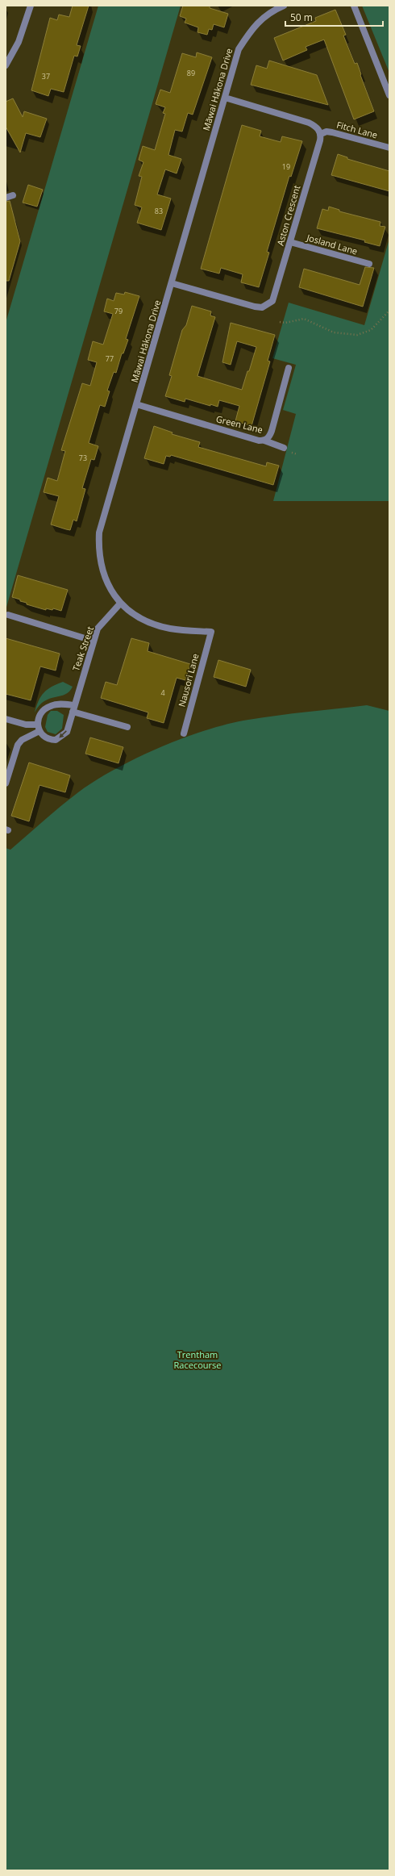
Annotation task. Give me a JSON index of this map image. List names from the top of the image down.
{
  "streets": {
    "street": [
      "Māwai Hākona Drive",
      "Fitch Lane",
      "Aston Crescent",
      "Josland Lane",
      "Green Lane",
      "Teak Street",
      "Nausori Lane"
    ]
  },
  "crossings": [
    ["Māwai Hākona Drive", "Aston Crescent"],
    ["Māwai Hākona Drive", "Green Lane"],
    ["Māwai Hākona Drive", "Teak Street"],
    ["Māwai Hākona Drive", "Nausori Lane"],
    ["Fitch Lane", "Aston Crescent"],
    ["Aston Crescent", "Josland Lane"]
  ],
  "parks": ["Trentham Racecourse"],
  "house_numbers": [
    "89",
    "37",
    "19",
    "83",
    "79",
    "77",
    "73",
    "4"
  ],
  "scale_bar": "50 m"
}
